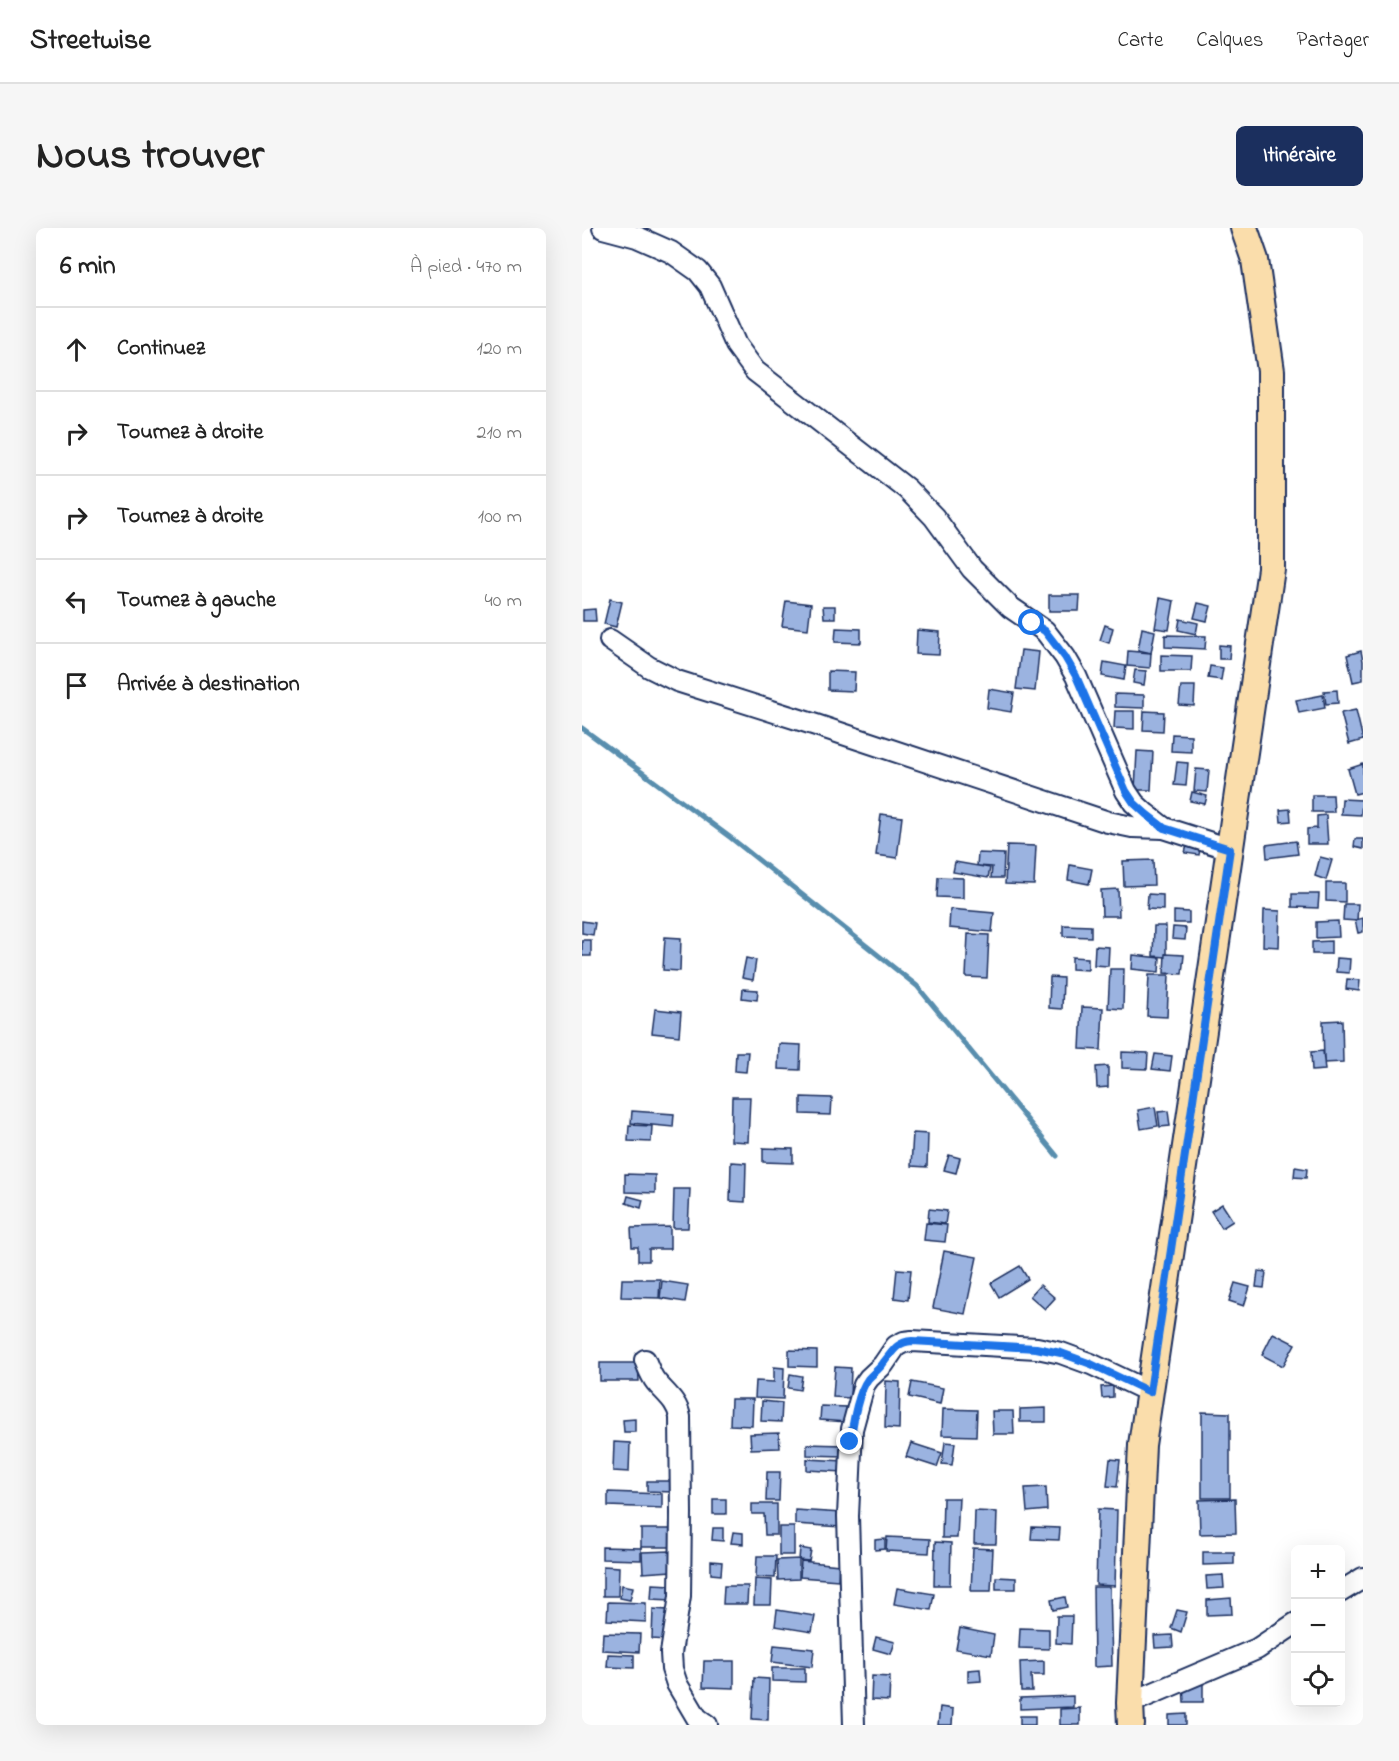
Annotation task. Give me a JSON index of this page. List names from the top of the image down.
{
  "page": {
    "header": "Streetwise",
    "nav": ["Carte", "Calques", "Partager"],
    "title": "Nous trouver",
    "buttons": "Itinéraire",
    "heading": ["6 min", "À pied · 470 m"],
    "list": [
      ["Continuez", "120 m"],
      ["Tournez à droite", "210 m"],
      ["Tournez à droite", "100 m"],
      ["Tournez à gauche", "40 m"],
      "Arrivée à destination"
    ],
    "map_buttons": ["+", "−"]
  }
}
